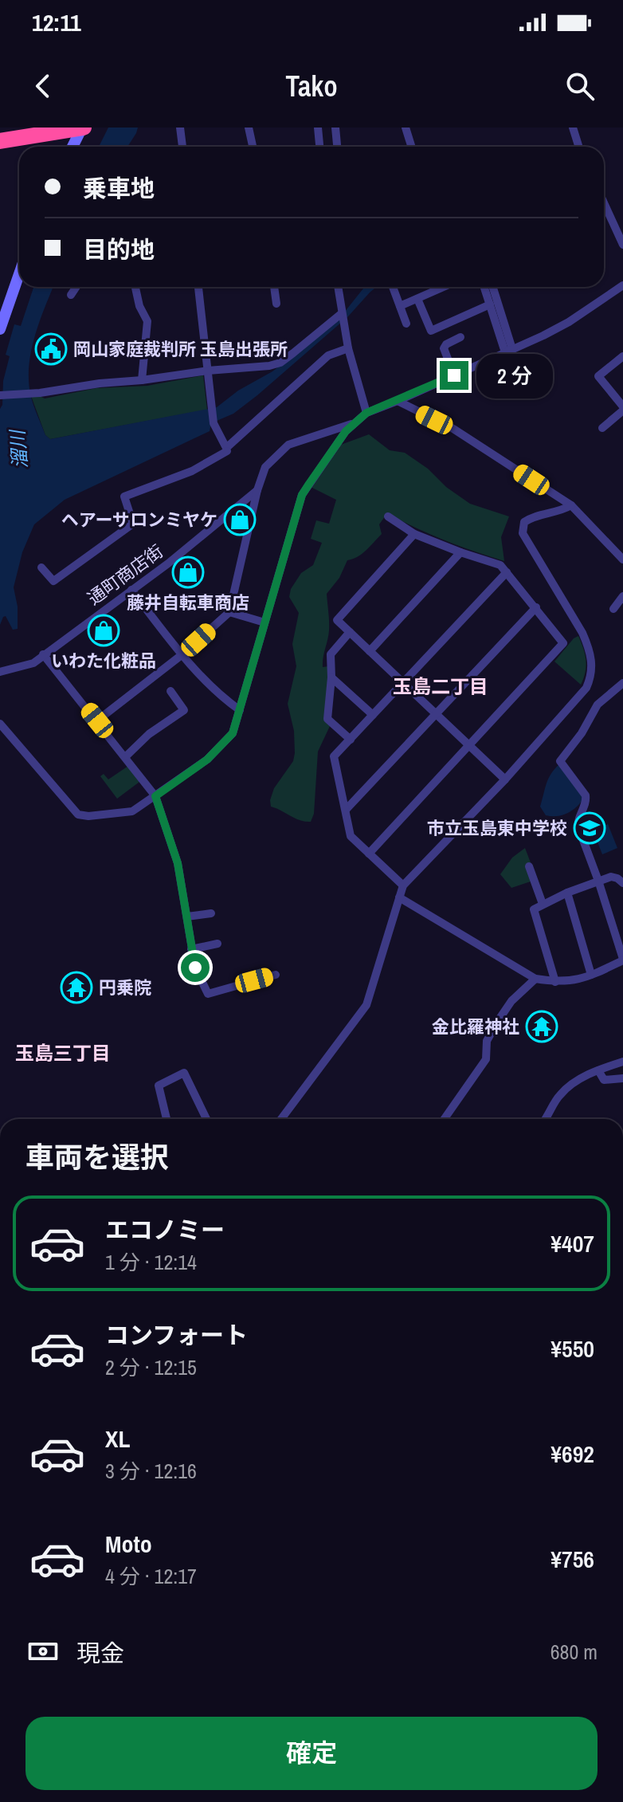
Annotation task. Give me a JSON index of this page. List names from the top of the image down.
{
  "streets": {
    "street": ["通町商店街"]
  },
  "districts": ["玉島二丁目", "玉島三丁目"],
  "water": ["溜川"],
  "places": {
    "public building": ["岡山家庭裁判所 玉島出張所"],
    "shop": ["ヘアーサロンミヤケ", "藤井自転車商店", "いわた化粧品"],
    "school or university": ["市立玉島東中学校"],
    "temple": ["円乗院", "金比羅神社"]
  },
  "page": {
    "status": "12:11",
    "header": "Tako",
    "banner": ["乗車地", "目的地"],
    "bubble": "2 分",
    "heading": "車両を選択",
    "list": [
      {
        "name": "エコノミー",
        "note": "1 分 · 12:14",
        "value": "¥407"
      },
      {
        "name": "コンフォート",
        "note": "2 分 · 12:15",
        "value": "¥550"
      },
      {
        "name": "XL",
        "note": "3 分 · 12:16",
        "value": "¥692"
      },
      {
        "name": "Moto",
        "note": "4 分 · 12:17",
        "value": "¥756"
      }
    ],
    "pay": ["現金", "680 m"],
    "buttons": "確定"
  }
}
